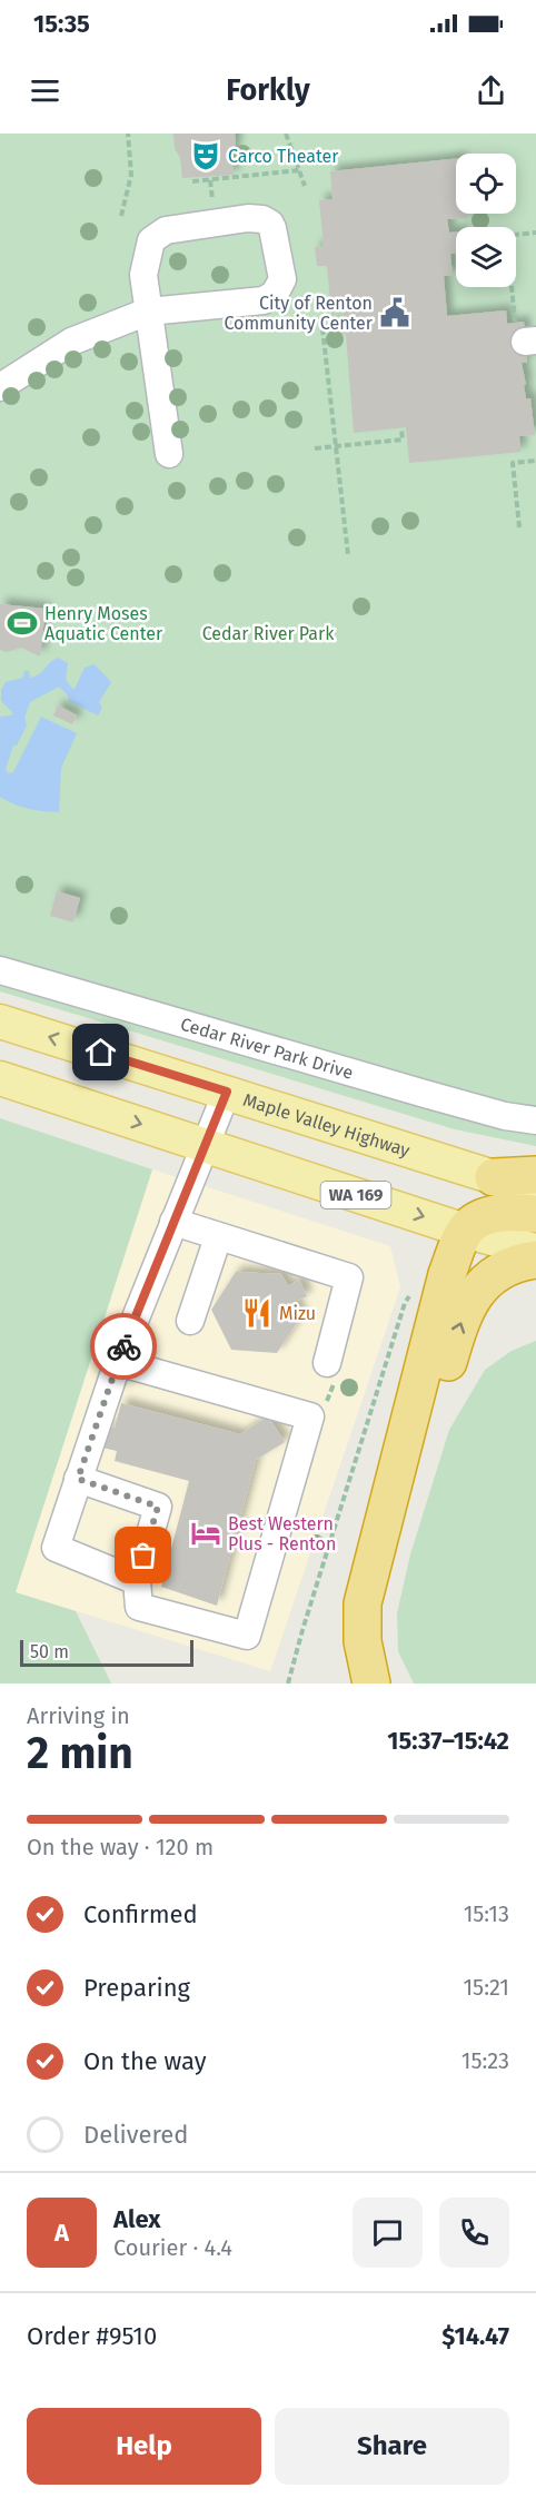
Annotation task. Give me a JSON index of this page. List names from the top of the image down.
{
  "streets": {
    "main road": ["Maple Valley Highway", "WA 169"],
    "lane": ["Cedar River Park Drive"]
  },
  "parks": ["Cedar River Park"],
  "places": {
    "theatre": ["Carco Theater"],
    "public building": ["City of Renton Community Center"],
    "sports": ["Henry Moses Aquatic Center"],
    "restaurant": ["Mizu"],
    "hotel": ["Best Western Plus - Renton"]
  },
  "scale_bar": "50 m",
  "page": {
    "status": "15:35",
    "header": "Forkly",
    "scale": "50 m",
    "heading": ["2 min", "Arriving in", "15:37–15:42"],
    "panel": [
      "Alex",
      "Courier · 4.4",
      "Order #9510",
      "$14.47"
    ],
    "bar": "On the way · 120 m",
    "list": [
      ["Confirmed", "15:13"],
      ["Preparing", "15:21"],
      ["On the way", "15:23"],
      "Delivered"
    ],
    "round": "A",
    "buttons": ["Help", "Share"]
  }
}
